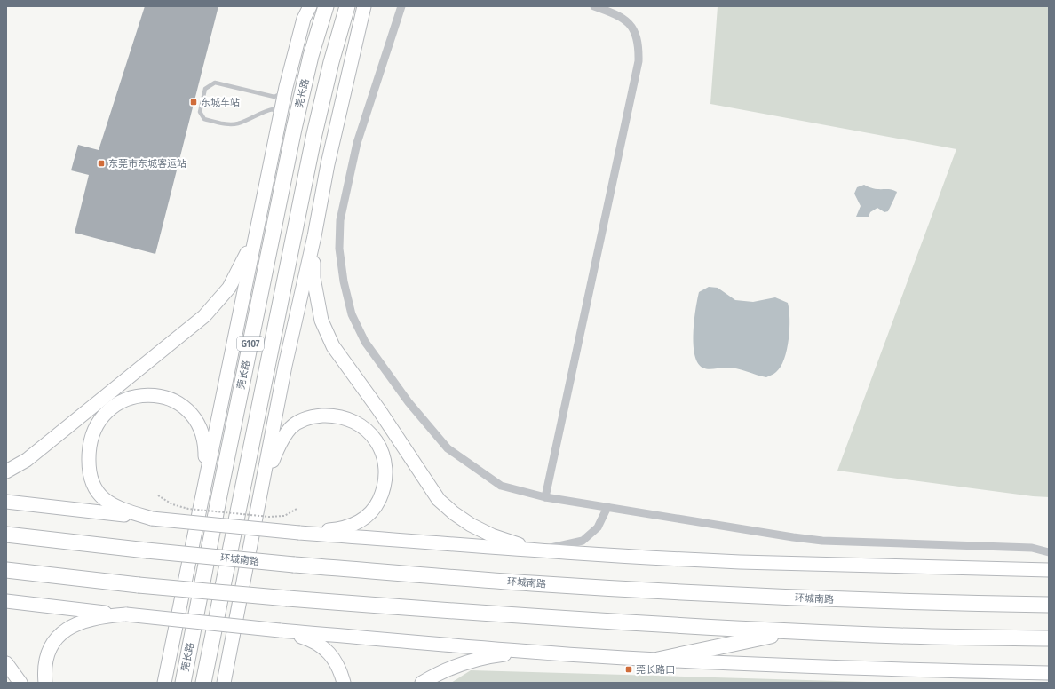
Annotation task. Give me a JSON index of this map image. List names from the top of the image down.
{
  "streets": {
    "highway": ["莞长路", "G107", "环城南路"]
  },
  "places": {
    "transit": ["东城车站", "东莞市东城客运站", "莞长路口"]
  }
}
